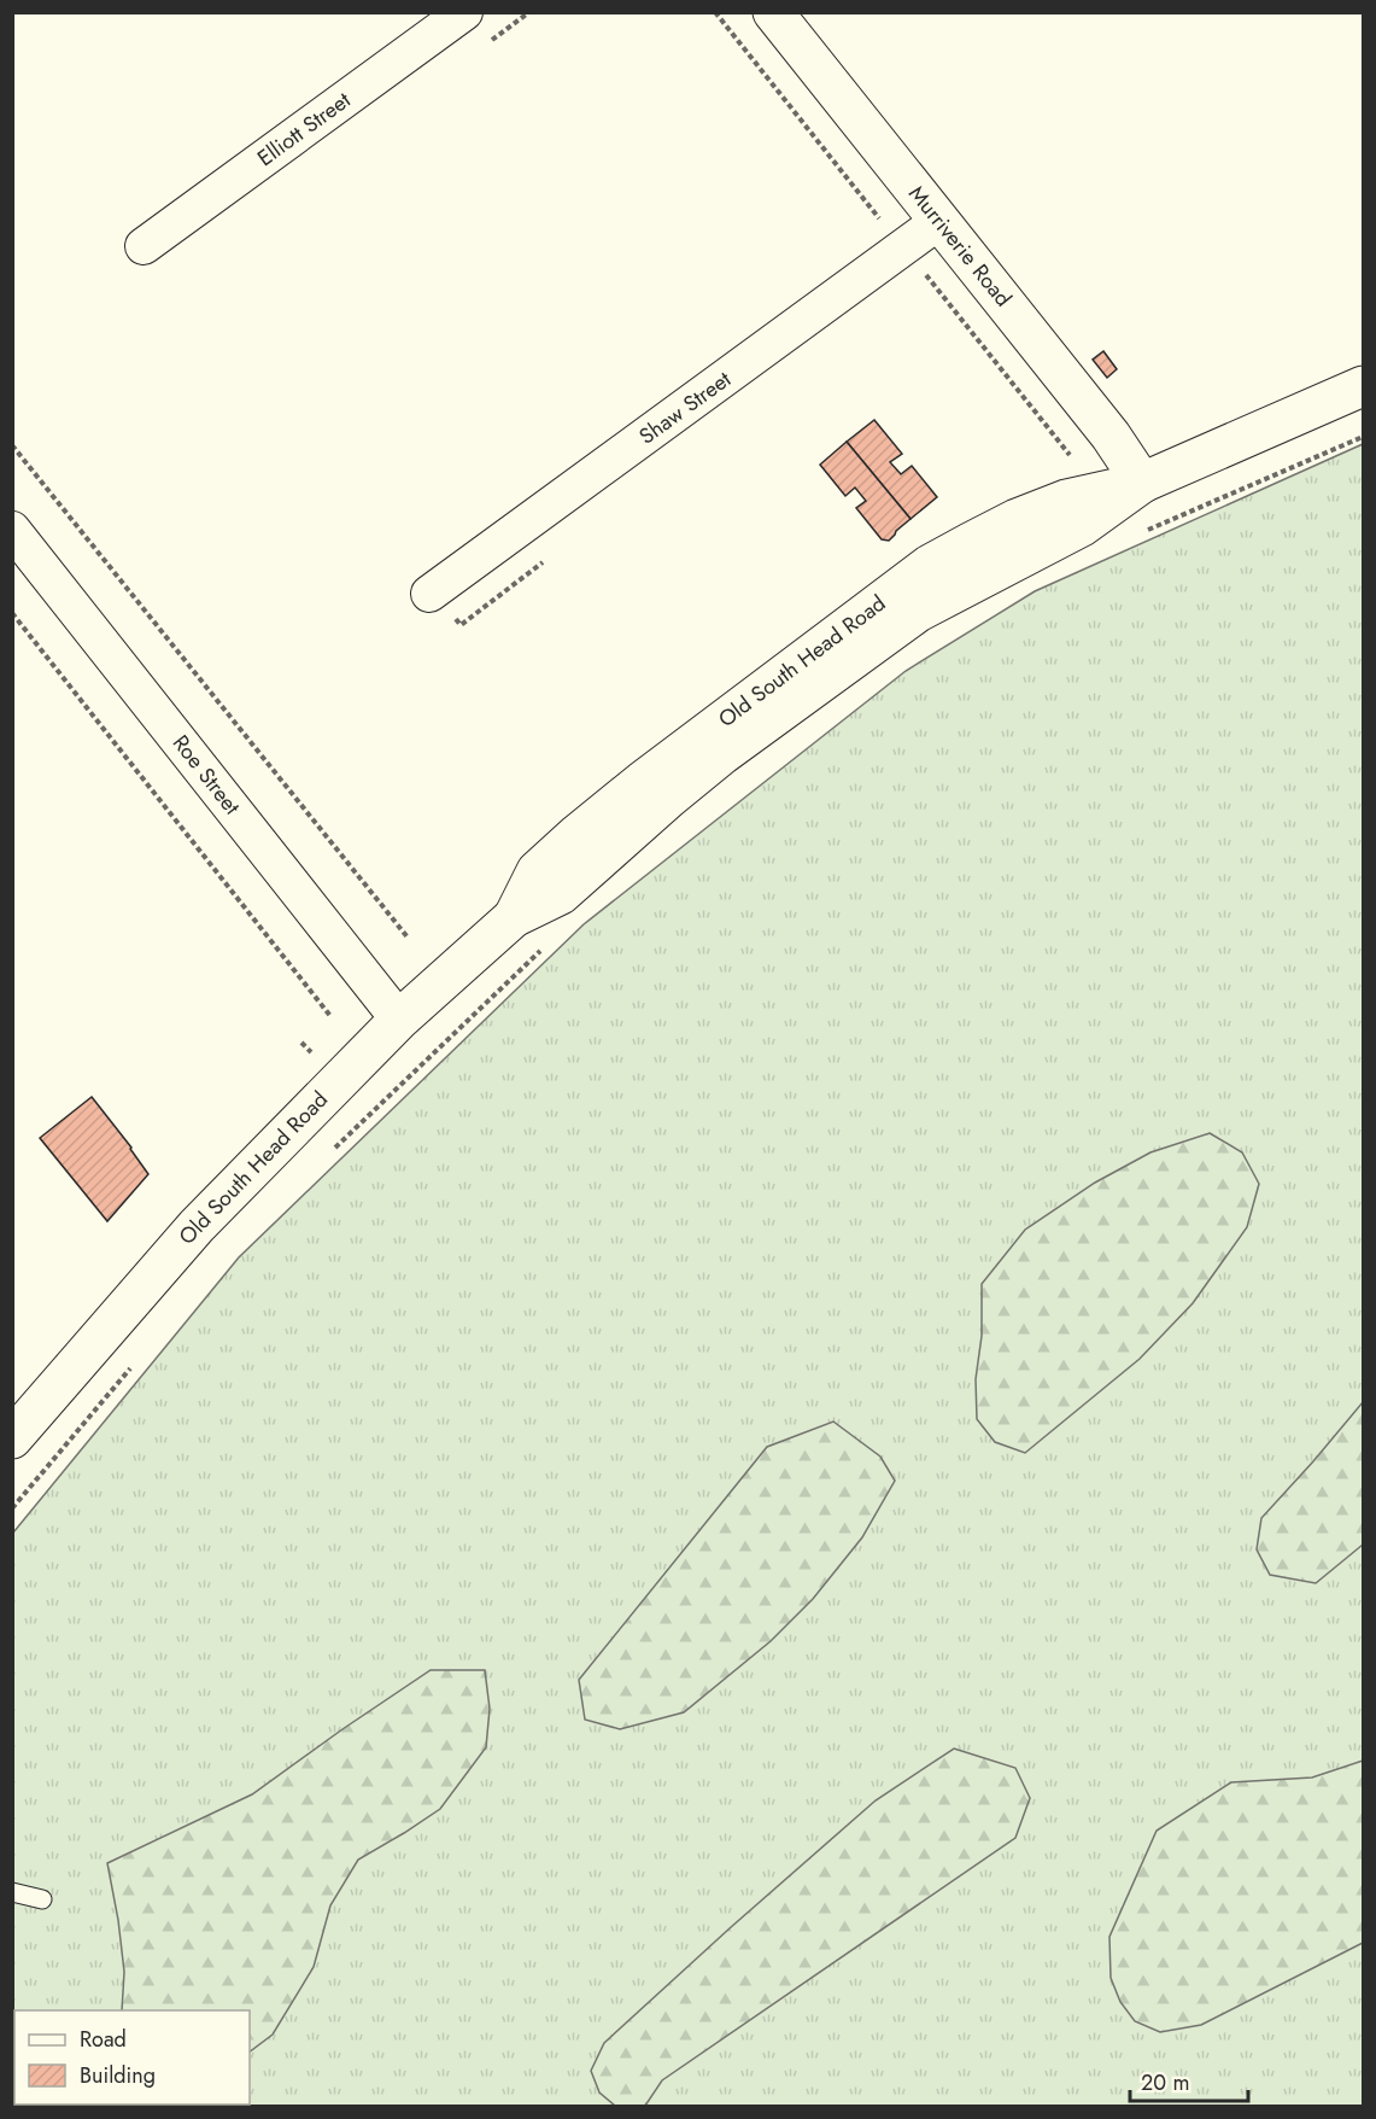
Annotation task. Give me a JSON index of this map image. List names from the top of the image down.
{
  "streets": {
    "main road": ["Murriverie Road", "Old South Head Road"],
    "street": ["Elliott Street", "Shaw Street", "Roe Street"]
  },
  "crossings": [
    ["Murriverie Road", "Shaw Street"],
    ["Murriverie Road", "Old South Head Road"],
    ["Old South Head Road", "Roe Street"]
  ],
  "legend": ["Road", "Building"],
  "scale_bar": "20 m"
}
